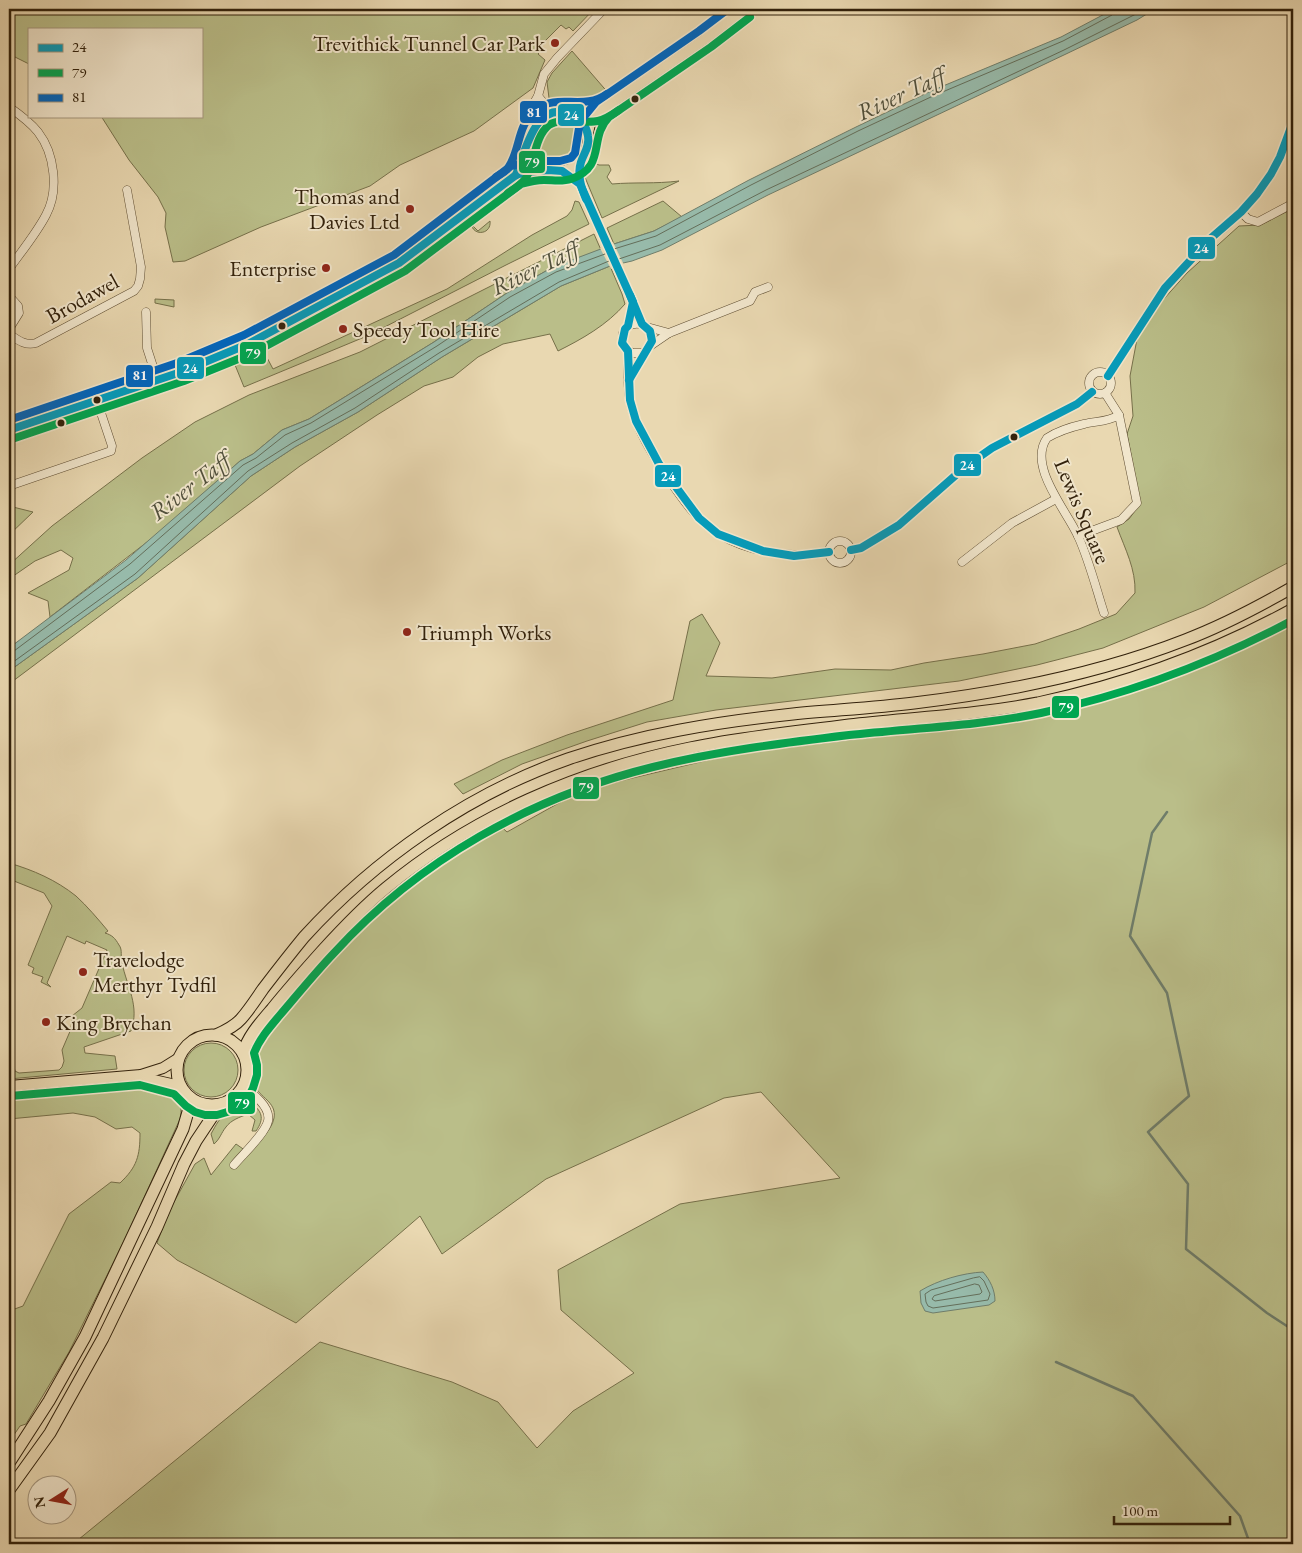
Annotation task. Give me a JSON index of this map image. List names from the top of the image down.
{
  "streets": {
    "street": ["Brodawel", "Lewis Square"]
  },
  "water": ["River Taff"],
  "places": [
    "Trevithick Tunnel Car Park",
    "Thomas and Davies Ltd",
    "Enterprise",
    "Speedy Tool Hire",
    "Triumph Works",
    "Travelodge Merthyr Tydfil",
    "King Brychan"
  ],
  "lines": ["transit line 81", "transit line 79", "transit line 24"],
  "legend": ["24", "79", "81"],
  "scale_bar": "100 m",
  "north": "left"
}
